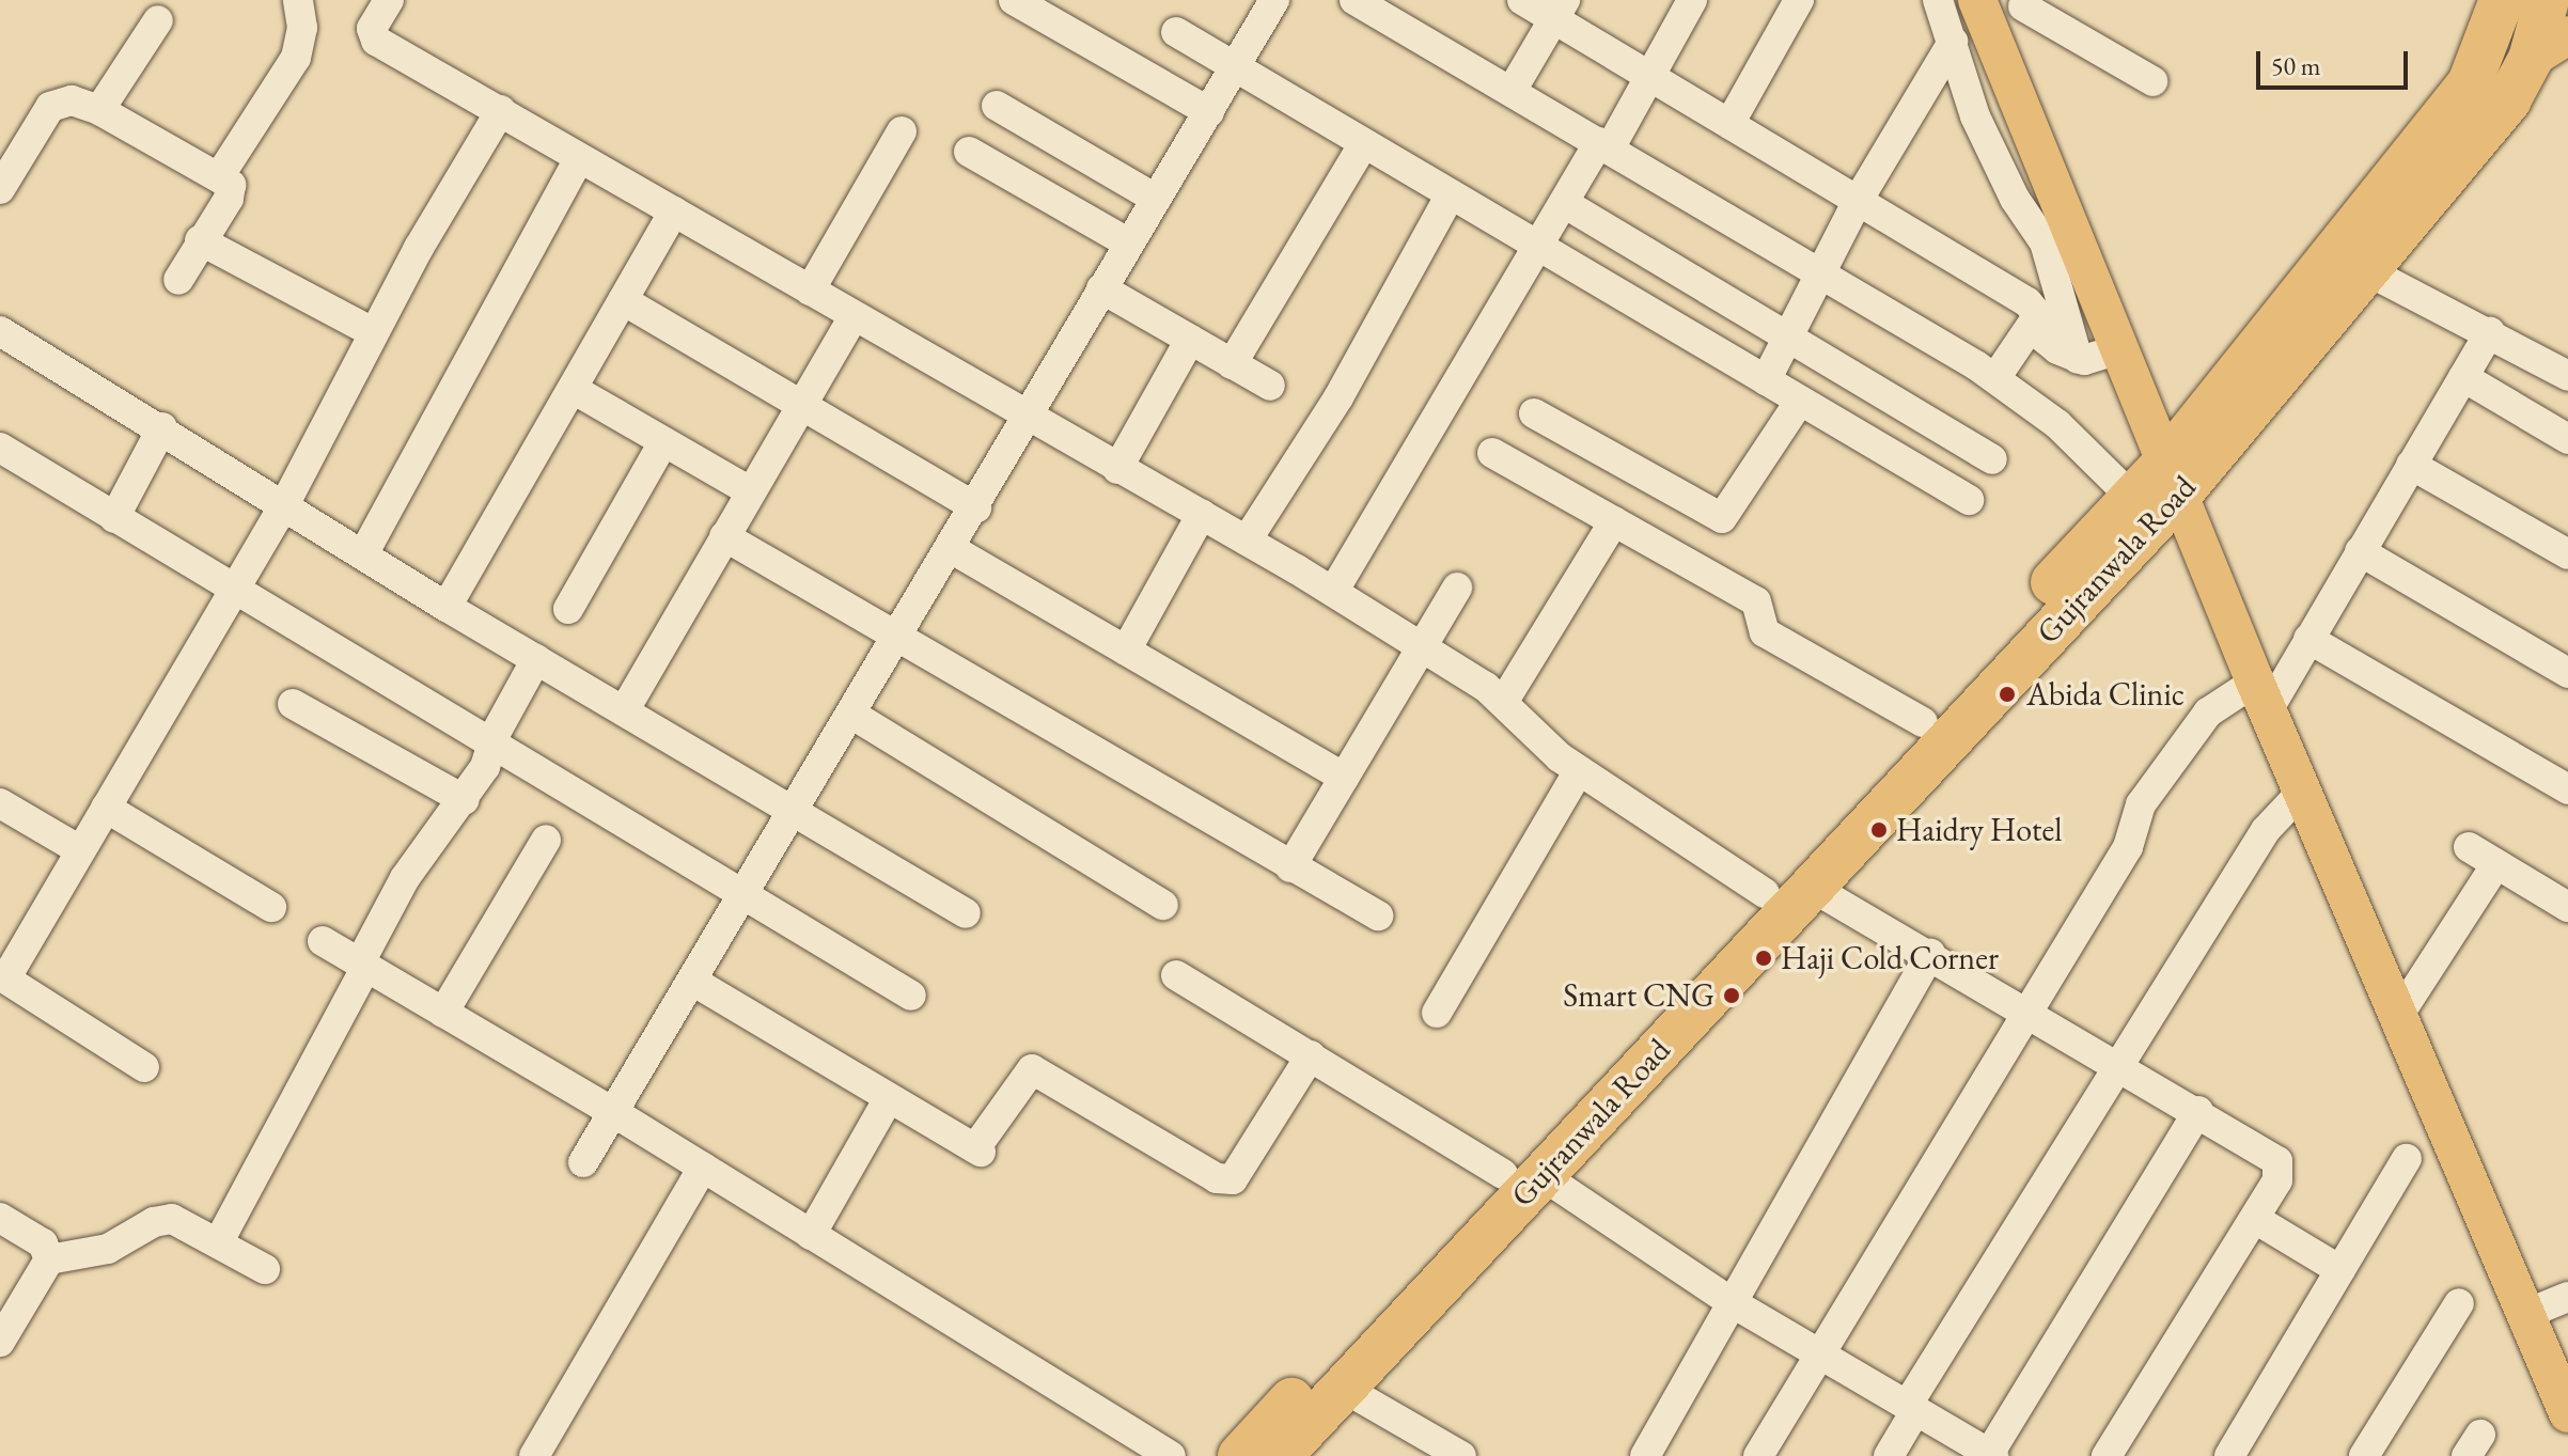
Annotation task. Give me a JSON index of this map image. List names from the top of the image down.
{
  "streets": {
    "highway": ["Gujranwala Road"]
  },
  "places": [
    "Abida Clinic",
    "Haidry Hotel",
    "Haji Cold Corner",
    "Smart CNG"
  ],
  "scale_bar": "50 m"
}
